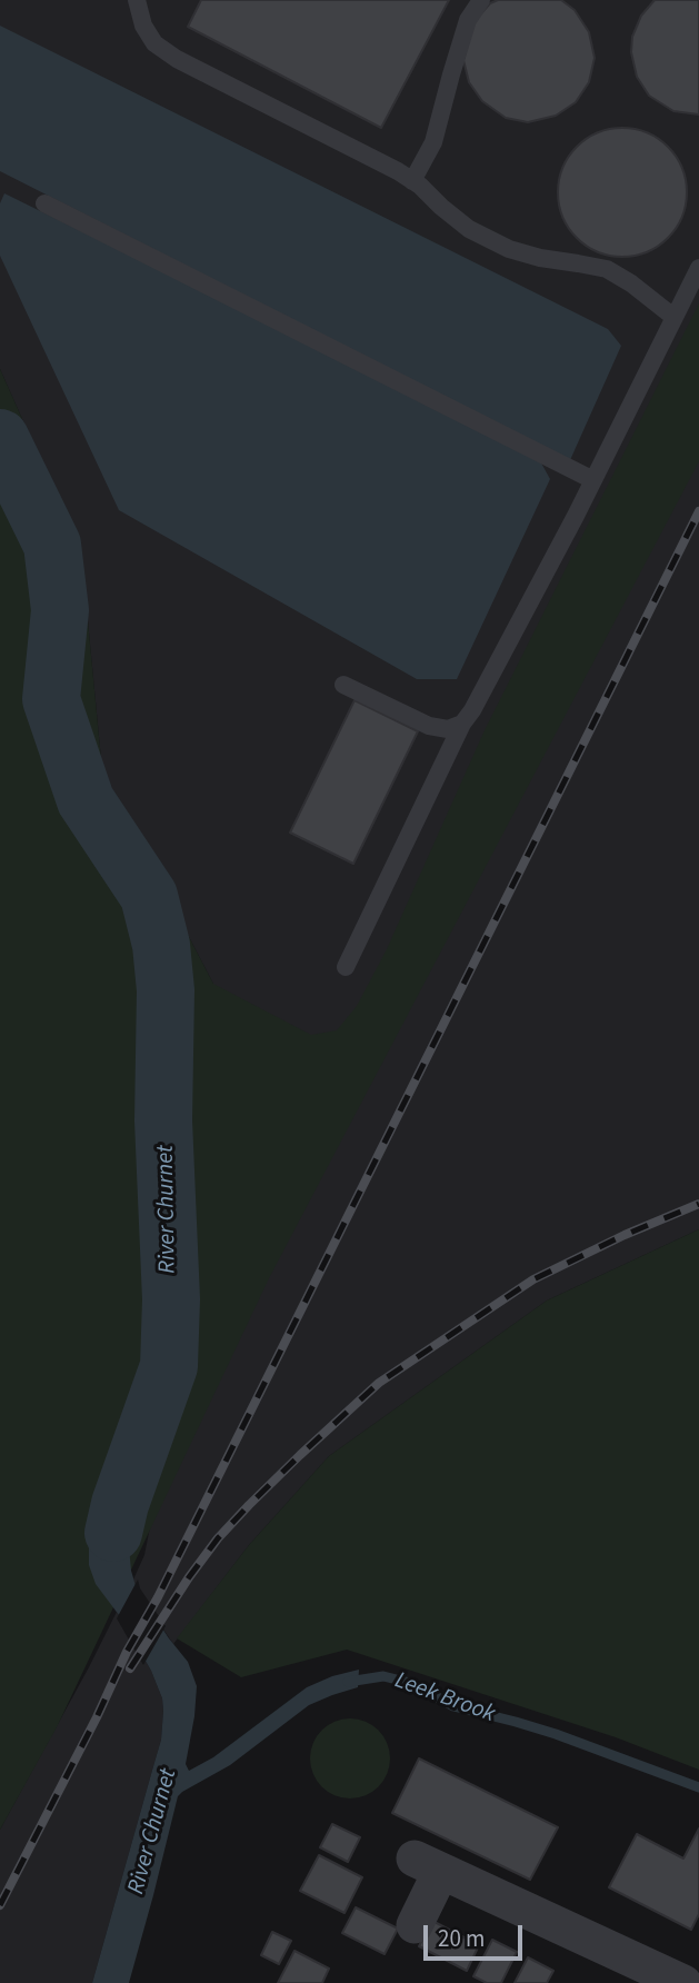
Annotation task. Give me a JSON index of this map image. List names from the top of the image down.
{
  "water": ["River Churnet", "Leek Brook"],
  "scale_bar": "20 m"
}
